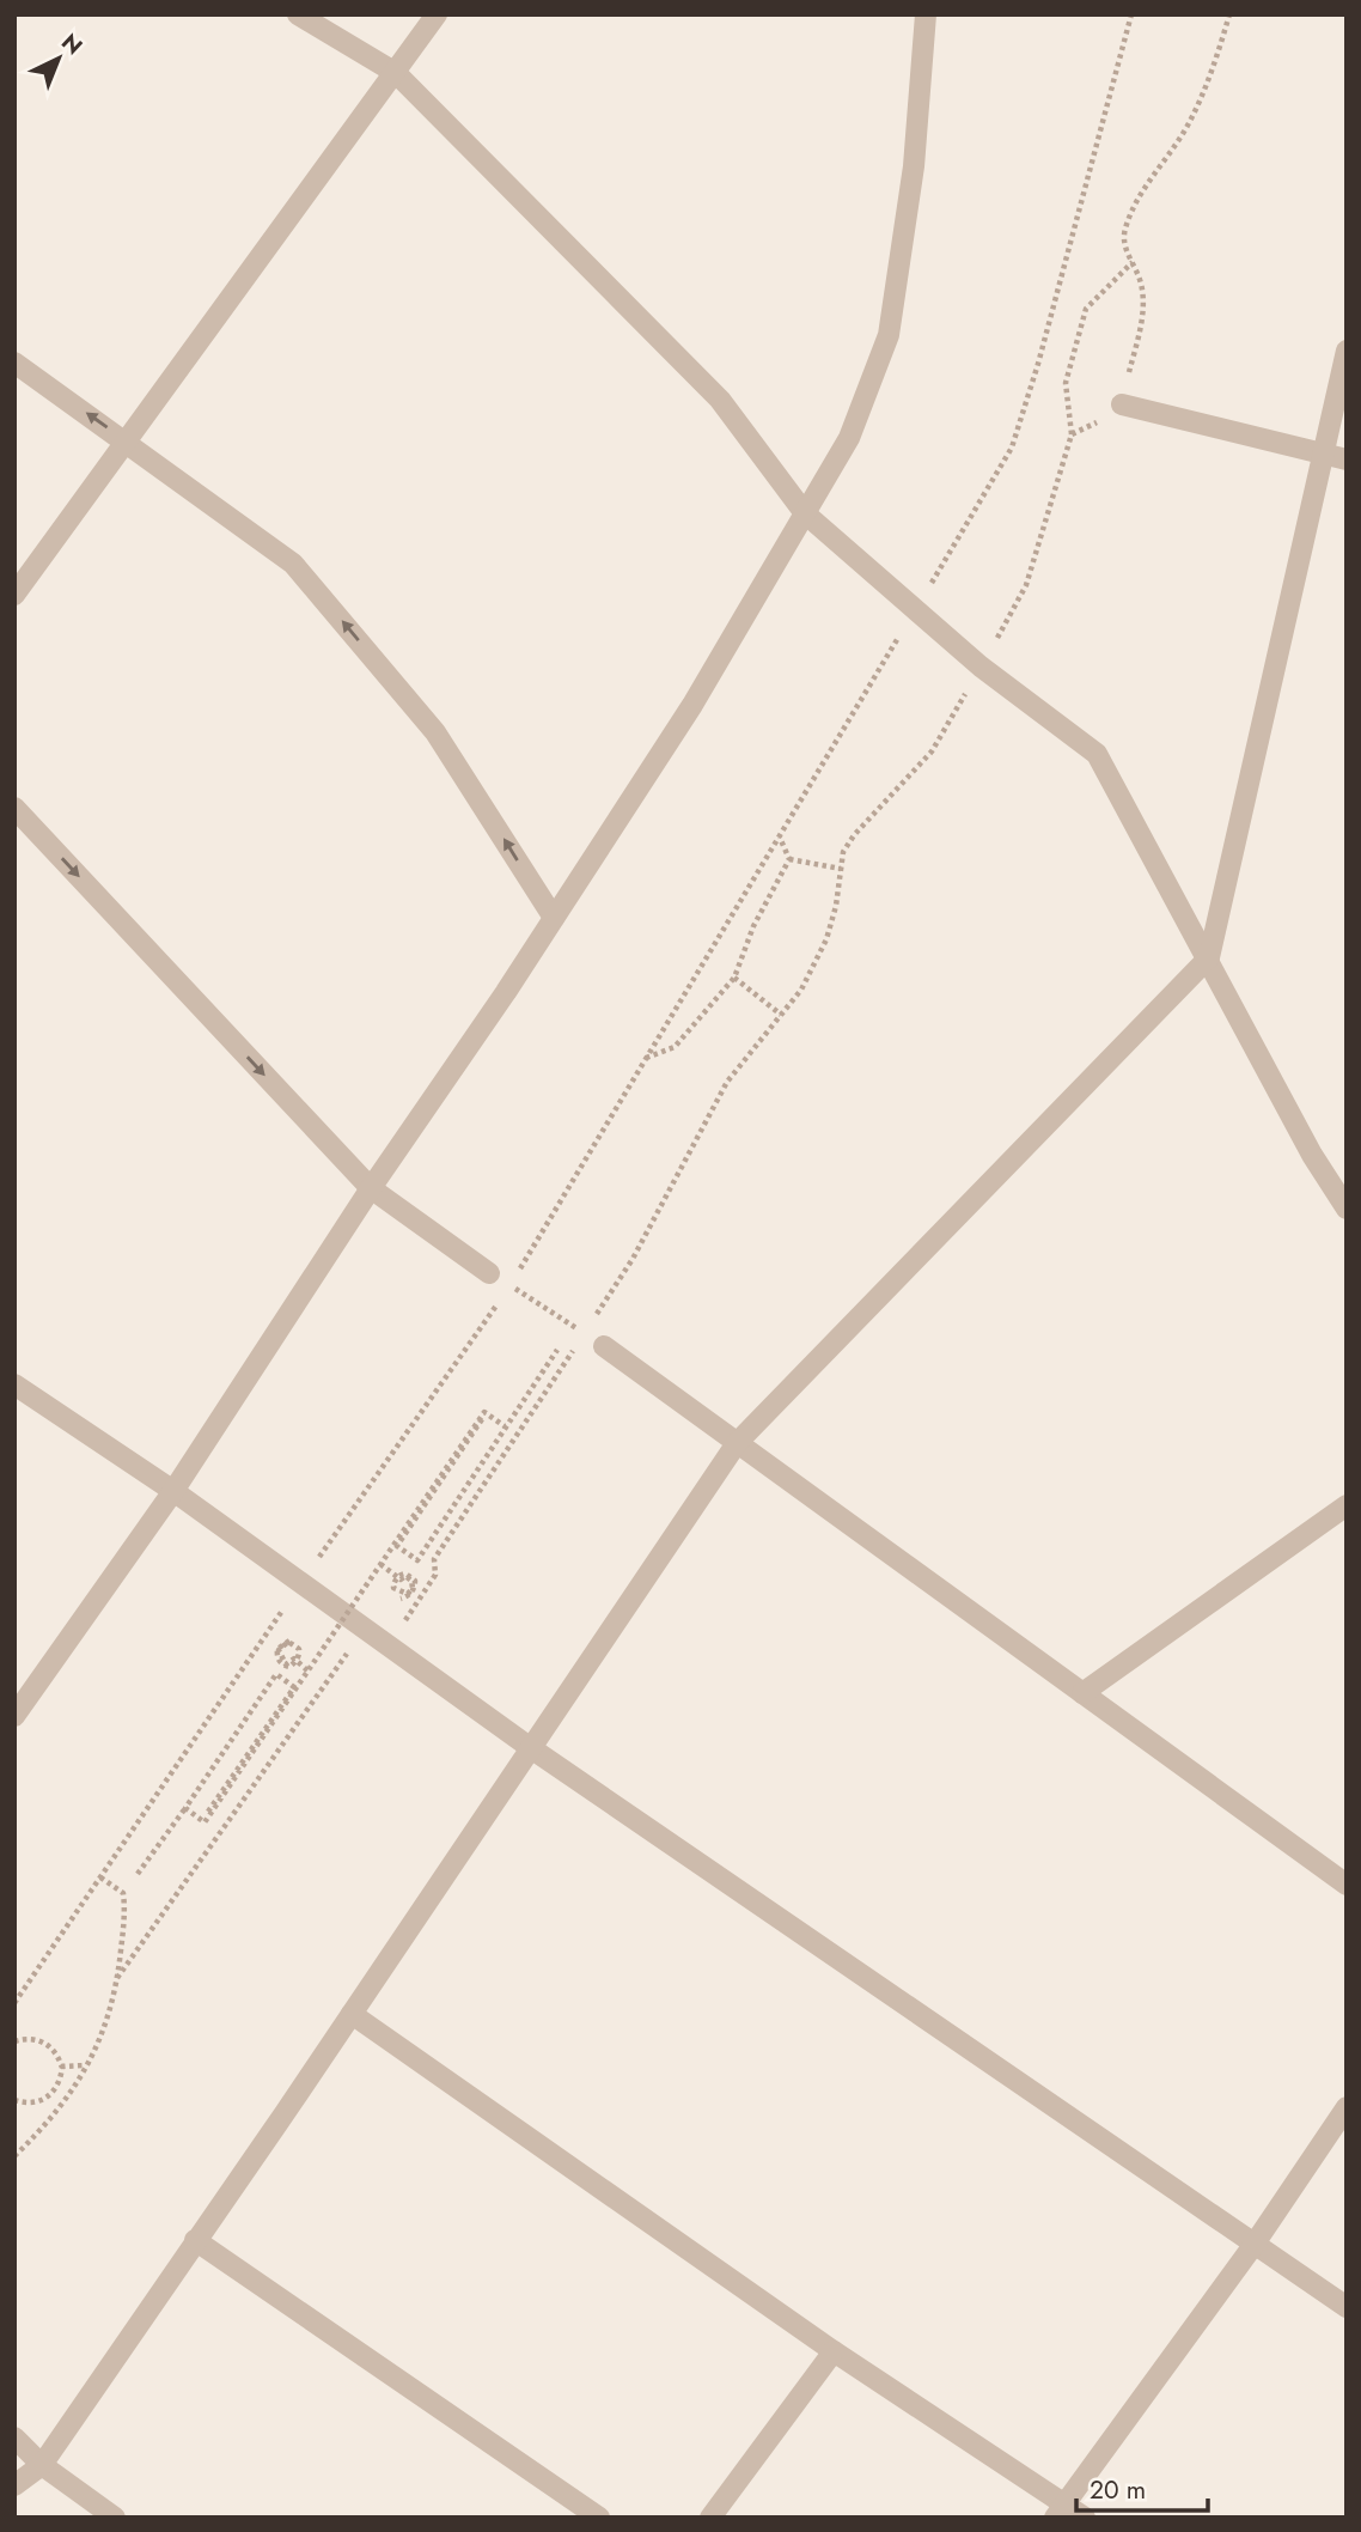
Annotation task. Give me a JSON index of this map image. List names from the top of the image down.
{
  "scale_bar": "20 m",
  "north": "top right"
}
